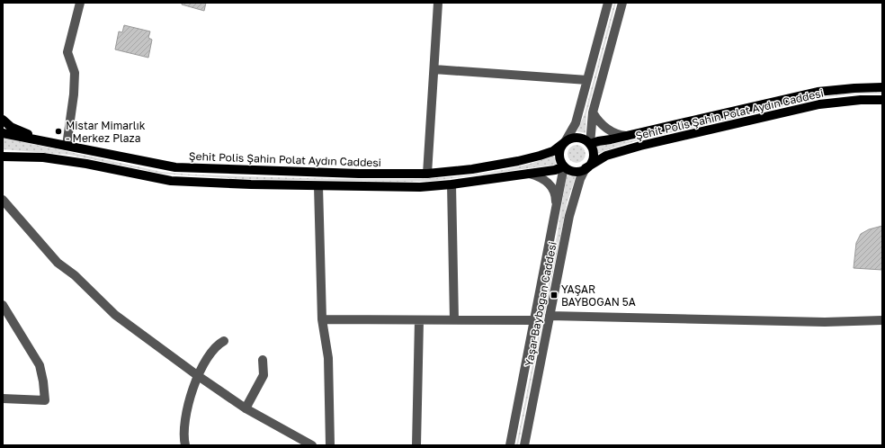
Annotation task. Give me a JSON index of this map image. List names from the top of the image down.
{
  "streets": {
    "main road": ["Şehit Polis Şahin Polat Aydın Caddesi"],
    "street": ["Yaşar Bayboğan Caddesi"]
  },
  "crossings": [
    ["Şehit Polis Şahin Polat Aydın Caddesi", "Yaşar Bayboğan Caddesi"]
  ],
  "places": {
    "other": ["Mistar Mimarlık - Merkez Plaza"],
    "transit": ["YAŞAR BAYBOĞAN 5A"]
  }
}
